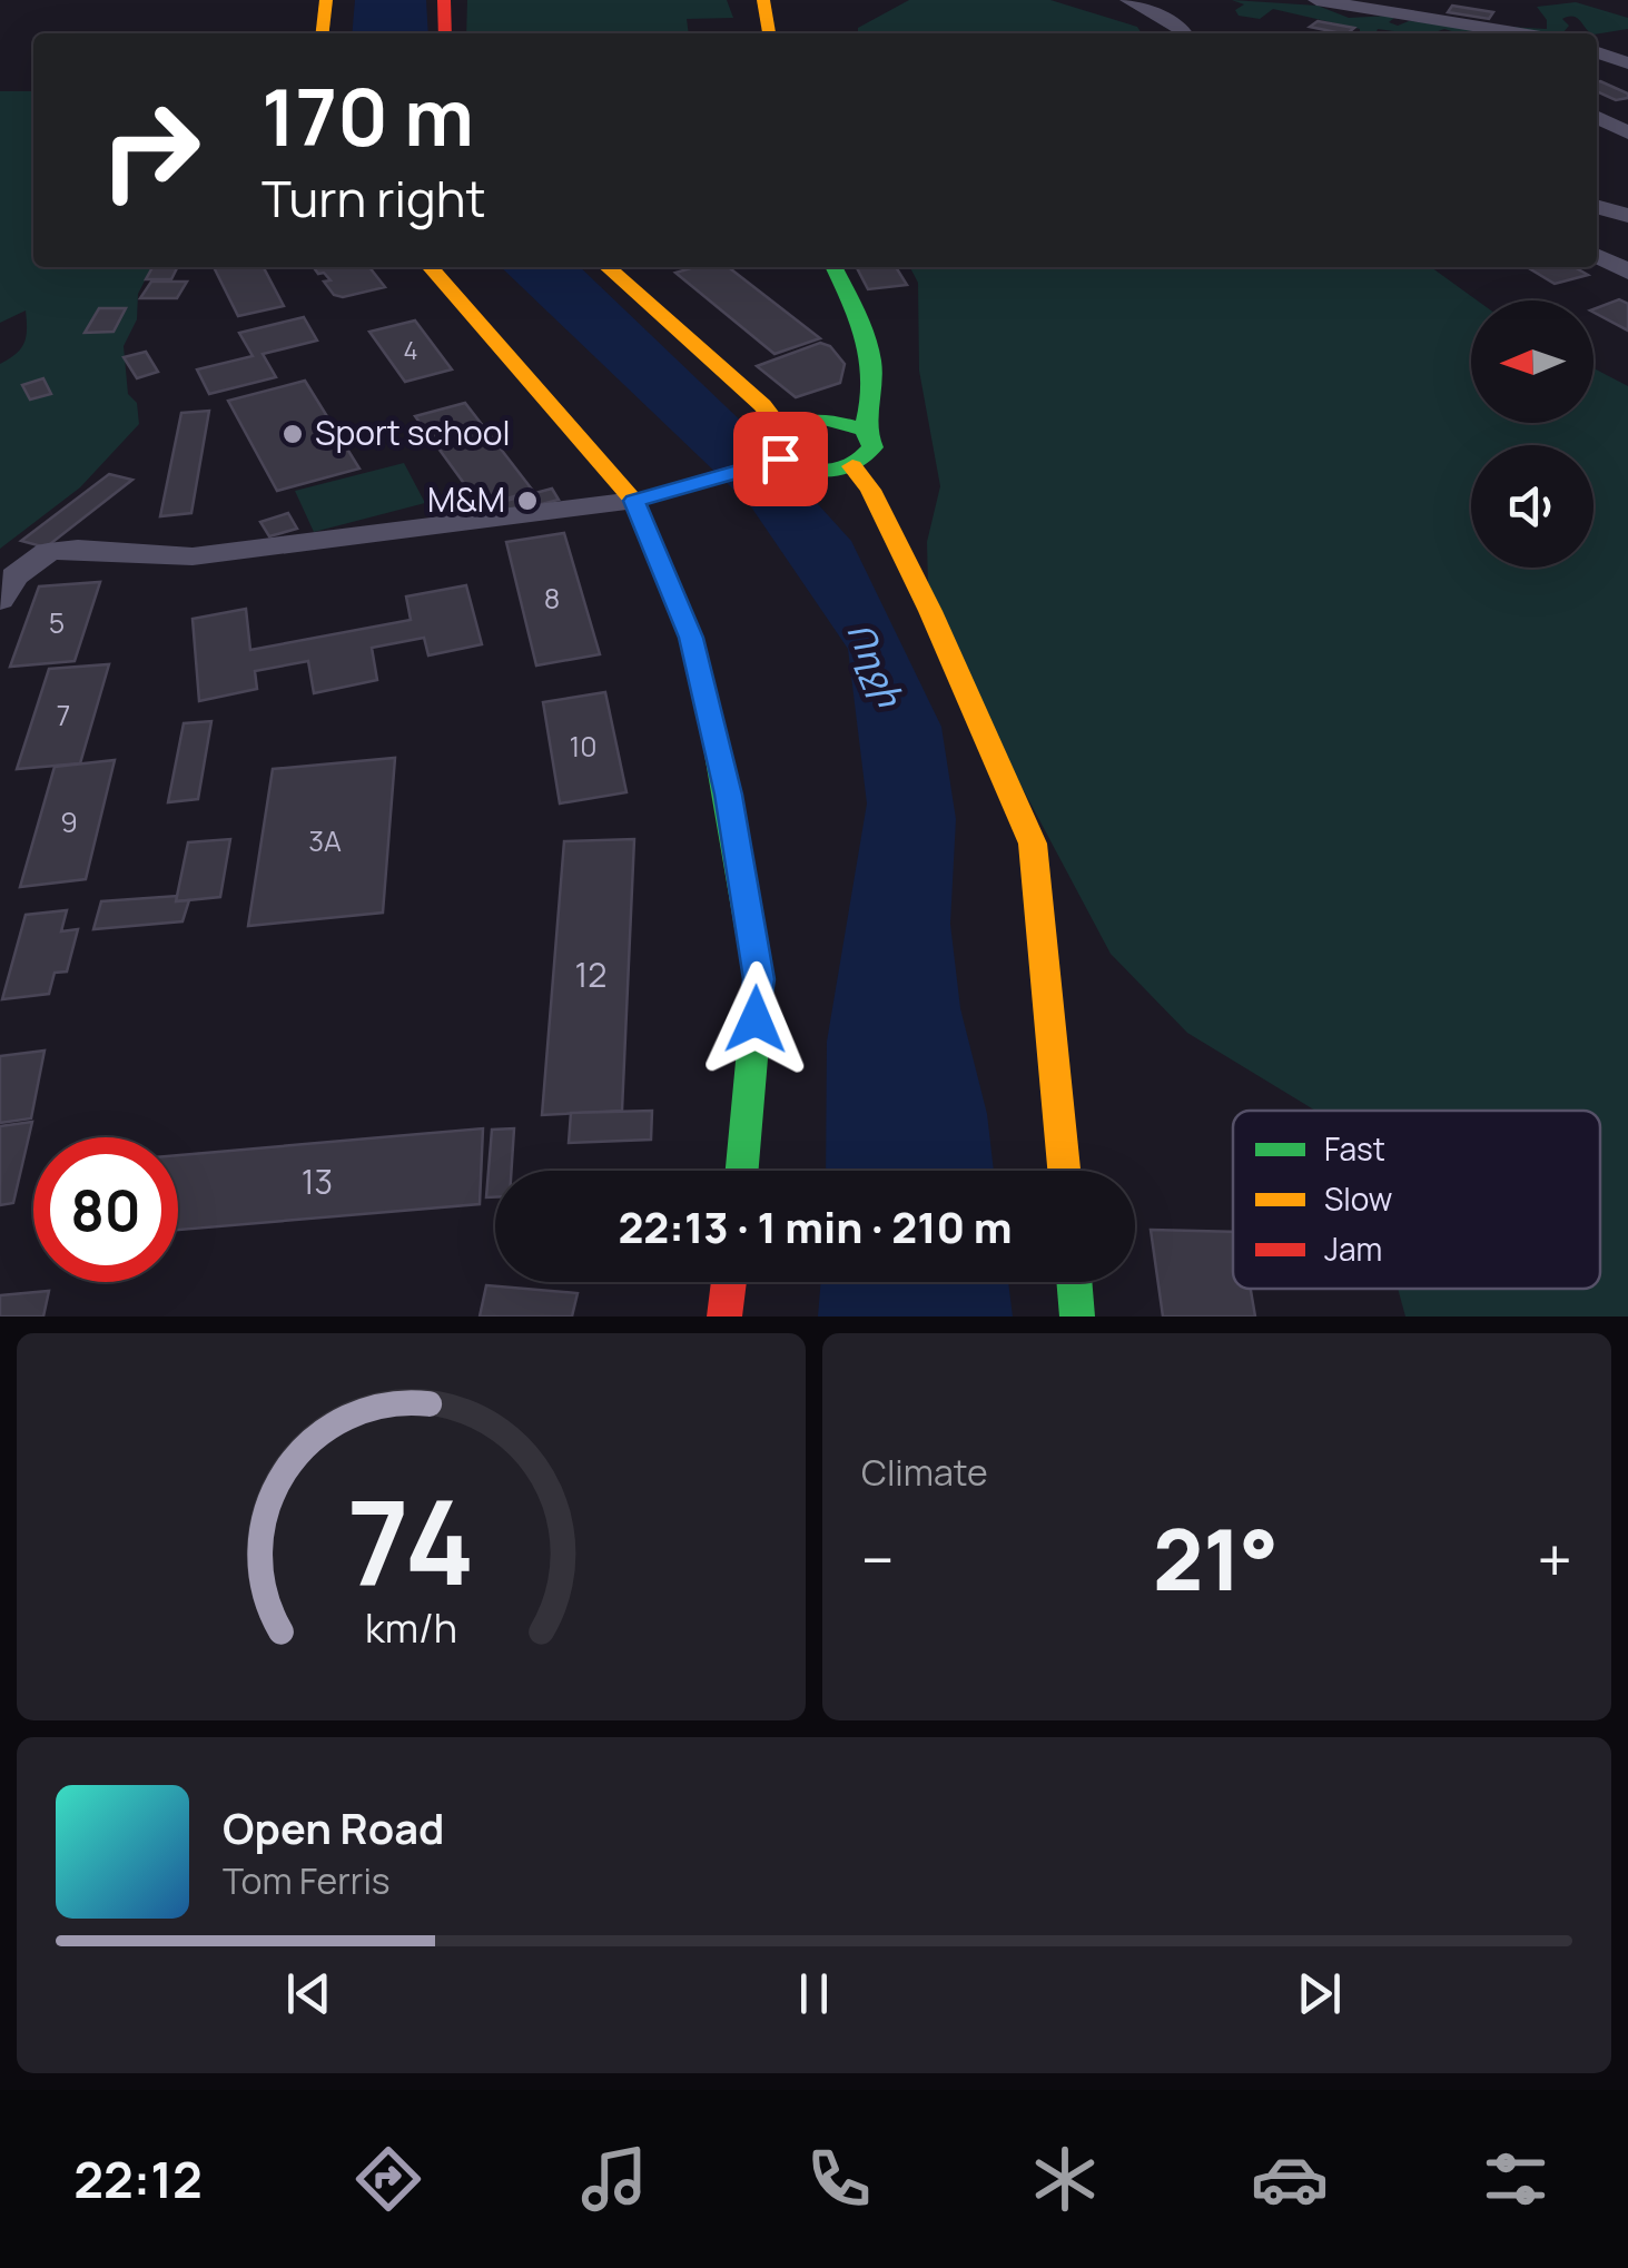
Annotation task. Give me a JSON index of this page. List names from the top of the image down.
{
  "water": ["Ողջի"],
  "places": ["Sport school", "M&M"],
  "house_numbers": [
    "4",
    "8",
    "5",
    "7",
    "10",
    "9",
    "3A",
    "12",
    "13"
  ],
  "legend": ["Fast", "Slow", "Jam"],
  "north": "left",
  "page": {
    "turn": ["170 m", "Turn right"],
    "limit": "80",
    "trip": "22:13 · 1 min · 210 m",
    "tile": "Climate",
    "heat": ["−", "21°", "+"],
    "song": ["Open Road", "Tom Ferris"],
    "tabs": "22:12",
    "gauge": ["74", "km/h"]
  }
}
